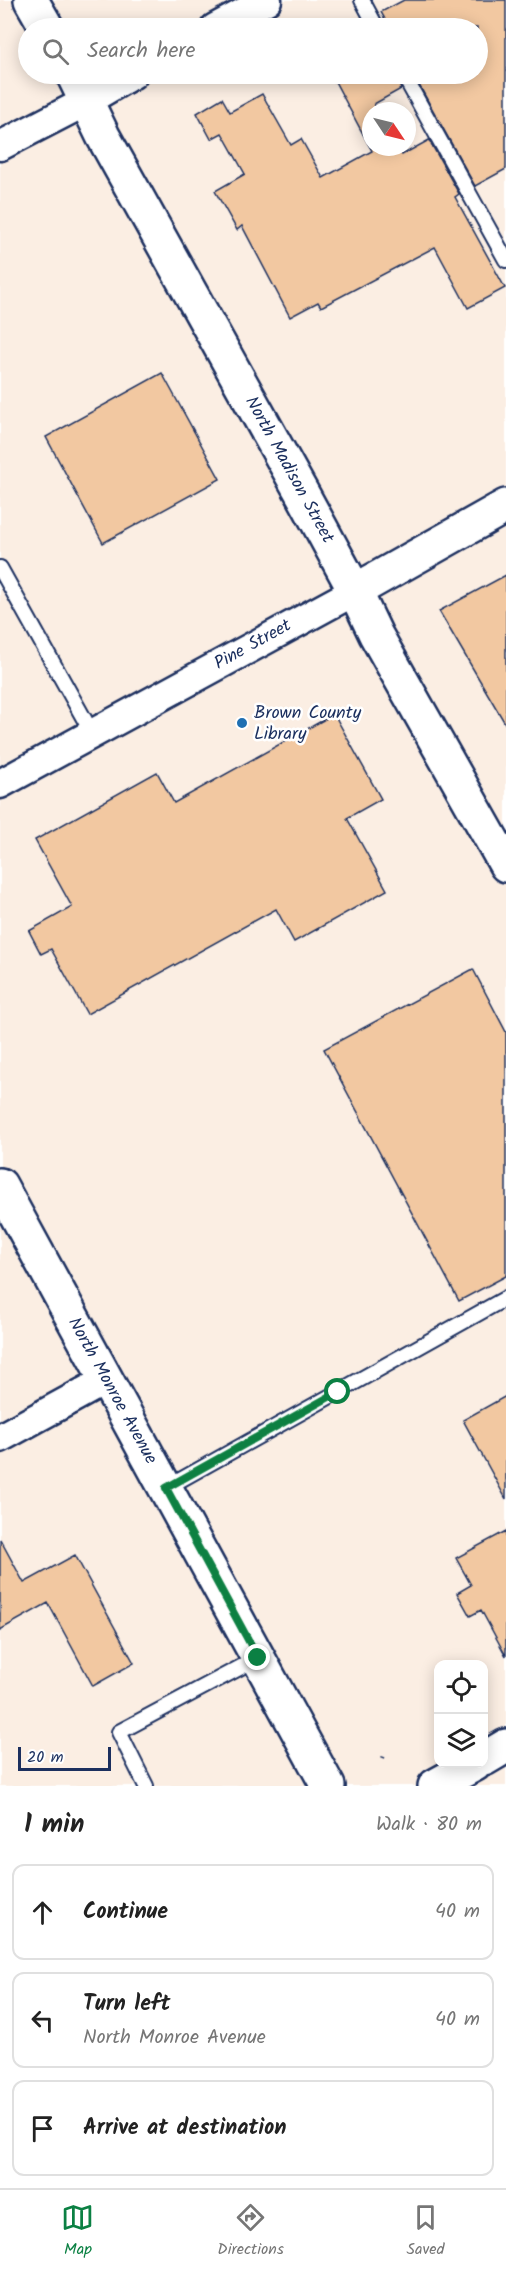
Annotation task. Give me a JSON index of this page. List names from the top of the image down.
{
  "streets": {
    "main road": ["North Madison Street", "Pine Street", "North Monroe Avenue"]
  },
  "crossings": [
    ["North Madison Street", "Pine Street"]
  ],
  "places": ["Brown County Library"],
  "scale_bar": "20 m",
  "north": "bottom right",
  "page": {
    "search": "Search here",
    "scale": "20 m",
    "heading": ["1 min", "Walk · 80 m"],
    "list": [
      ["Continue", "40 m"],
      ["Turn left", "North Monroe Avenue", "40 m"],
      "Arrive at destination"
    ],
    "nav": ["Map", "Directions", "Saved"]
  }
}
